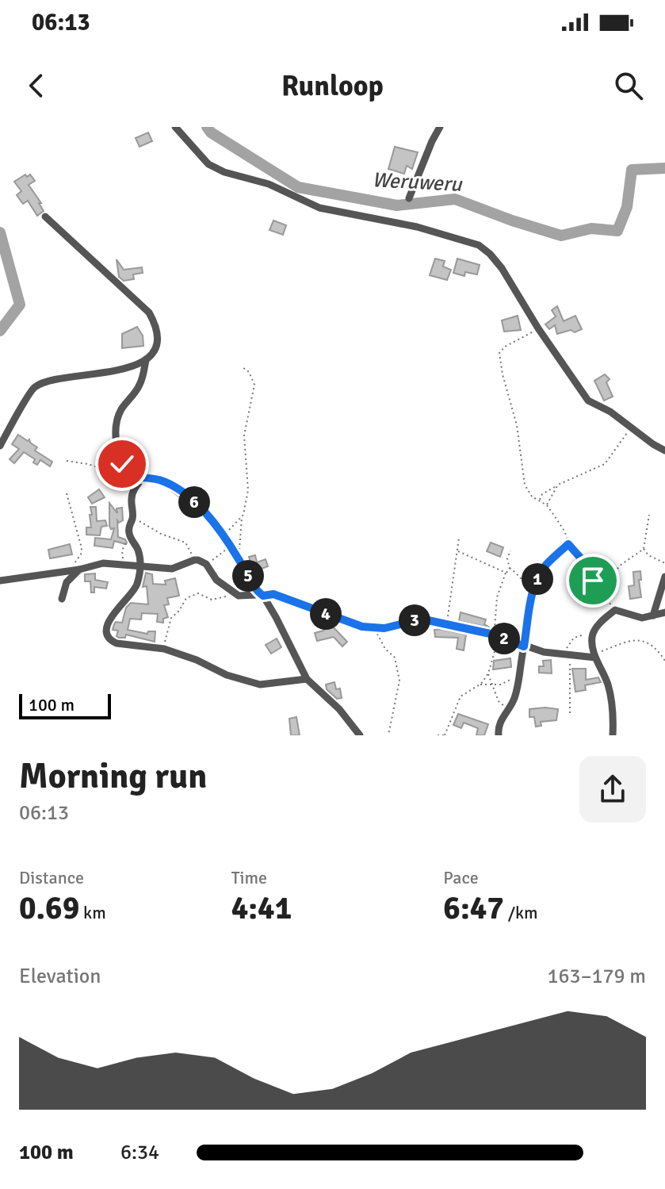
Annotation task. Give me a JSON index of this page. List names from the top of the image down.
{
  "water": ["Weruweru"],
  "scale_bar": "100 m",
  "page": {
    "status": "06:13",
    "header": "Runloop",
    "pins": [
      "6",
      "5",
      "1",
      "4",
      "3",
      "2"
    ],
    "scale": "100 m",
    "heading": ["Morning run", "06:13"],
    "stats": [
      ["Distance", "0.69 km"],
      ["Time", "4:41"],
      ["Pace", "6:47 /km"]
    ],
    "chart": ["Elevation", "163–179 m"],
    "list": [
      {
        "name": "100 m",
        "note": "6:34"
      }
    ]
  }
}
